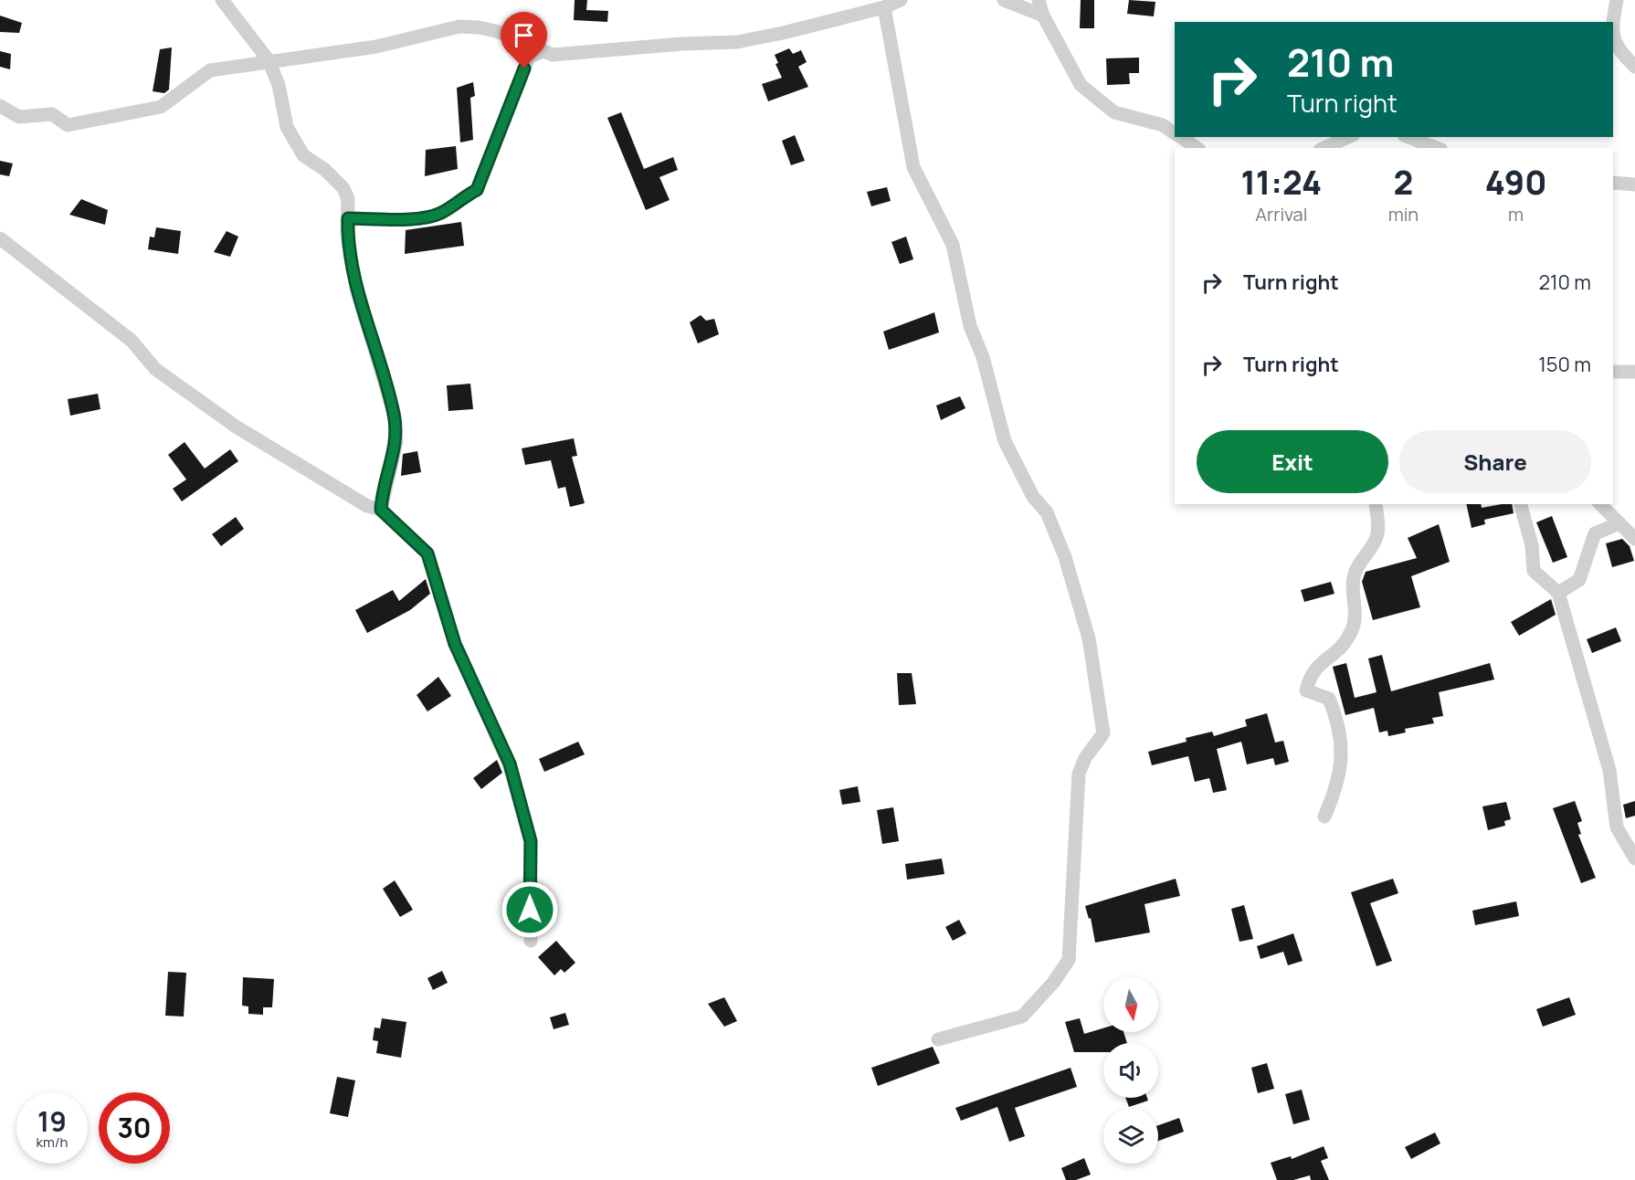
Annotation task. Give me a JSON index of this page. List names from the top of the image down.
{
  "north": "bottom",
  "page": {
    "turn": ["210 m", "Turn right"],
    "eta": [
      "11:24",
      "Arrival",
      "2",
      "min",
      "490",
      "m"
    ],
    "list": [
      {
        "name": "Turn right",
        "value": "210 m"
      },
      {
        "name": "Turn right",
        "value": "150 m"
      }
    ],
    "buttons": ["Exit", "Share"],
    "speed": "19 km/h",
    "limit": "30"
  }
}
